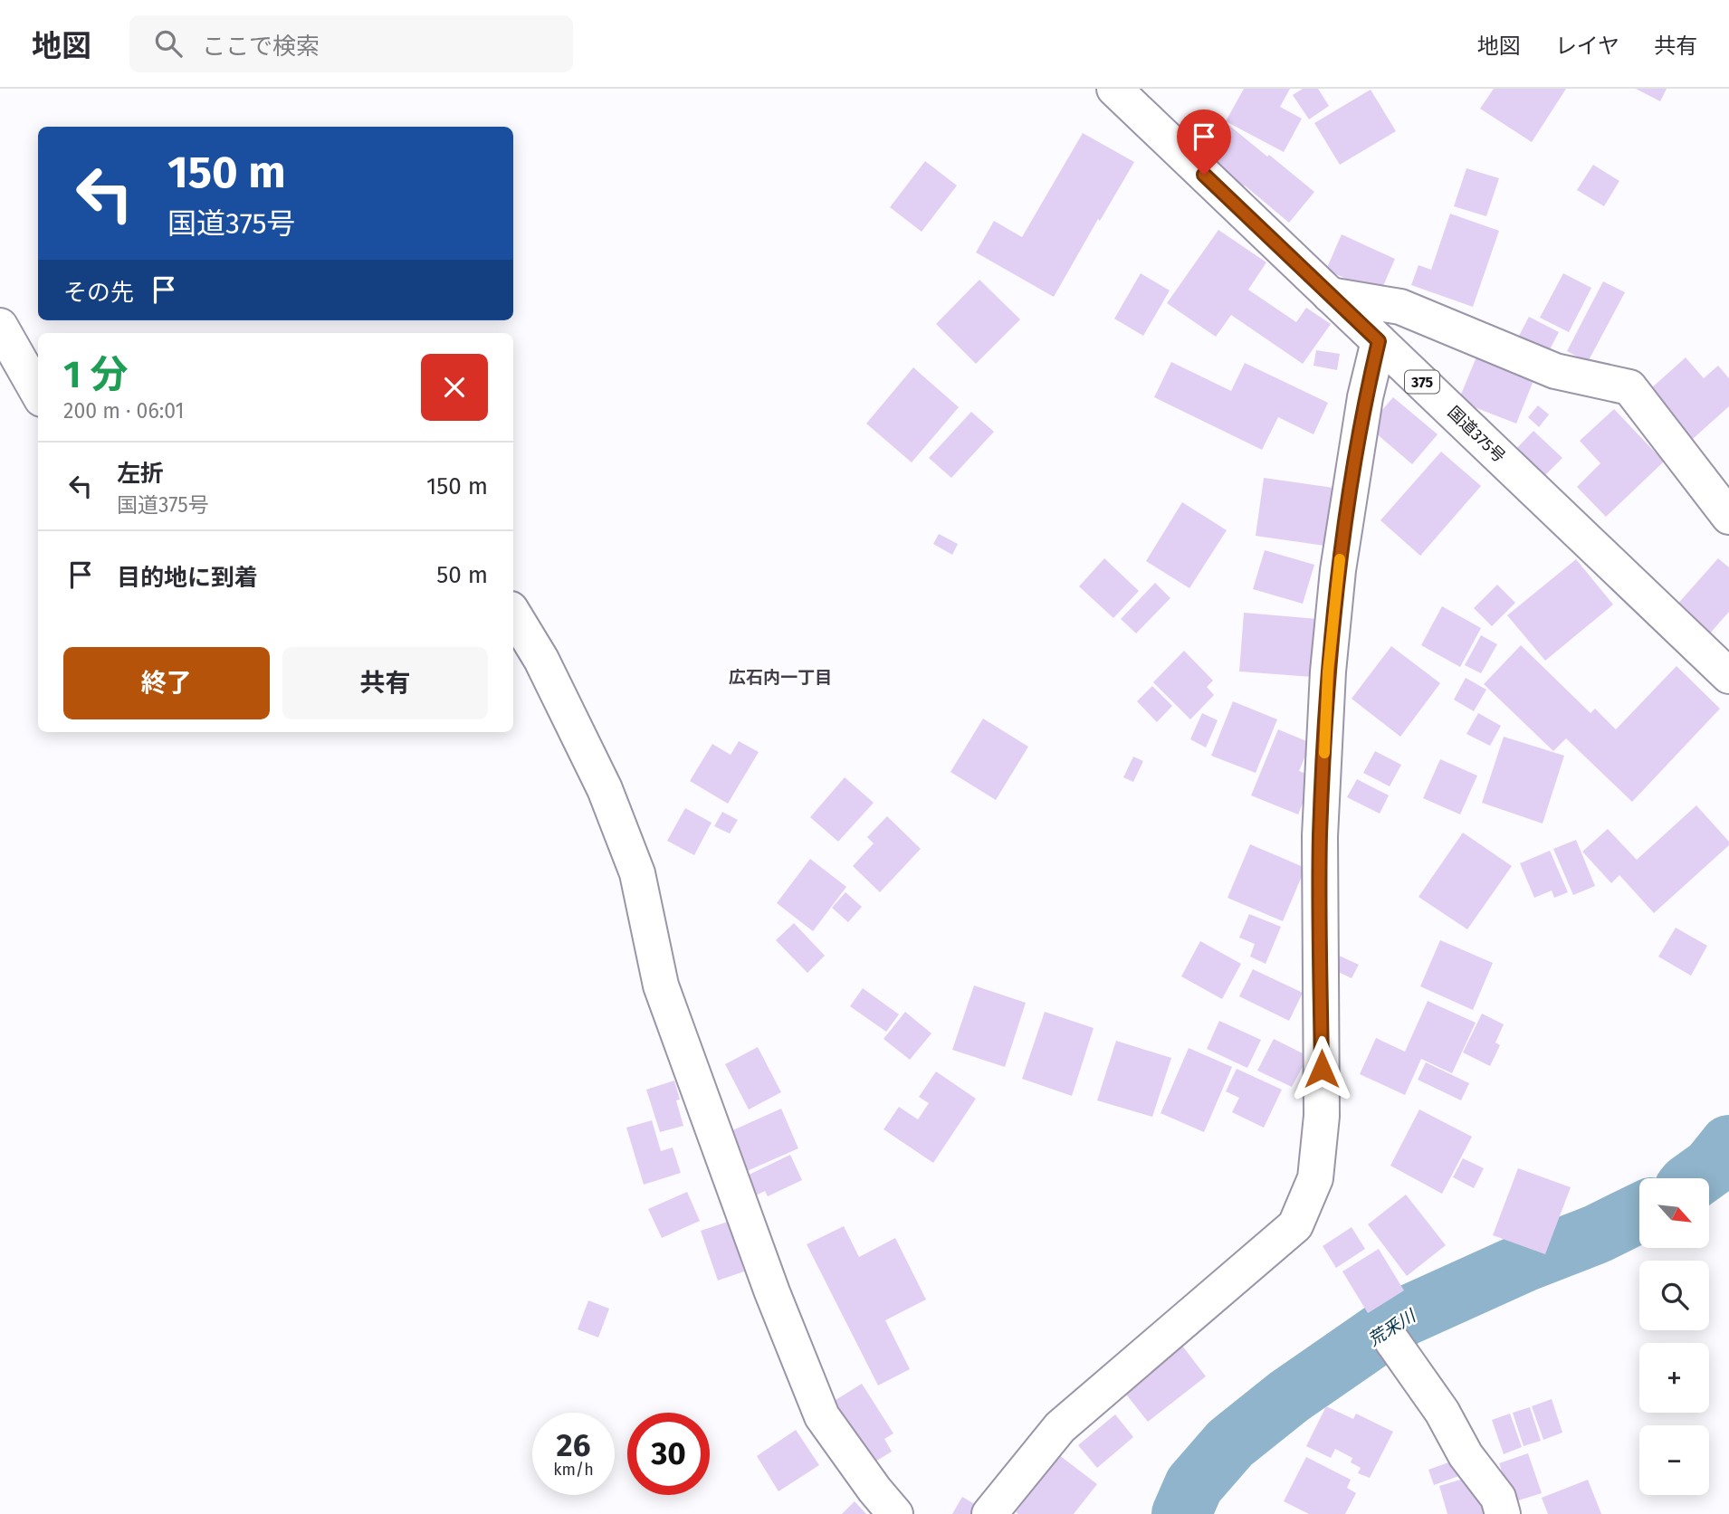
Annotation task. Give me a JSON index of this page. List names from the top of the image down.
{
  "streets": {
    "main road": ["375", "国道375号"]
  },
  "districts": ["広石内一丁目"],
  "water": ["荒釆川"],
  "north": "bottom right",
  "page": {
    "header": "地図",
    "search": "ここで検索",
    "nav": ["地図", "レイヤ", "共有"],
    "turn": ["150 m", "国道375号"],
    "then": "その先",
    "heading": ["1 分", "200 m · 06:01"],
    "list": [
      {
        "name": "左折",
        "note": "国道375号",
        "value": "150 m"
      },
      {
        "name": "目的地に到着",
        "value": "50 m"
      }
    ],
    "buttons": ["終了", "共有"],
    "map_buttons": ["+", "−"],
    "speed": "26 km/h",
    "limit": "30"
  }
}
